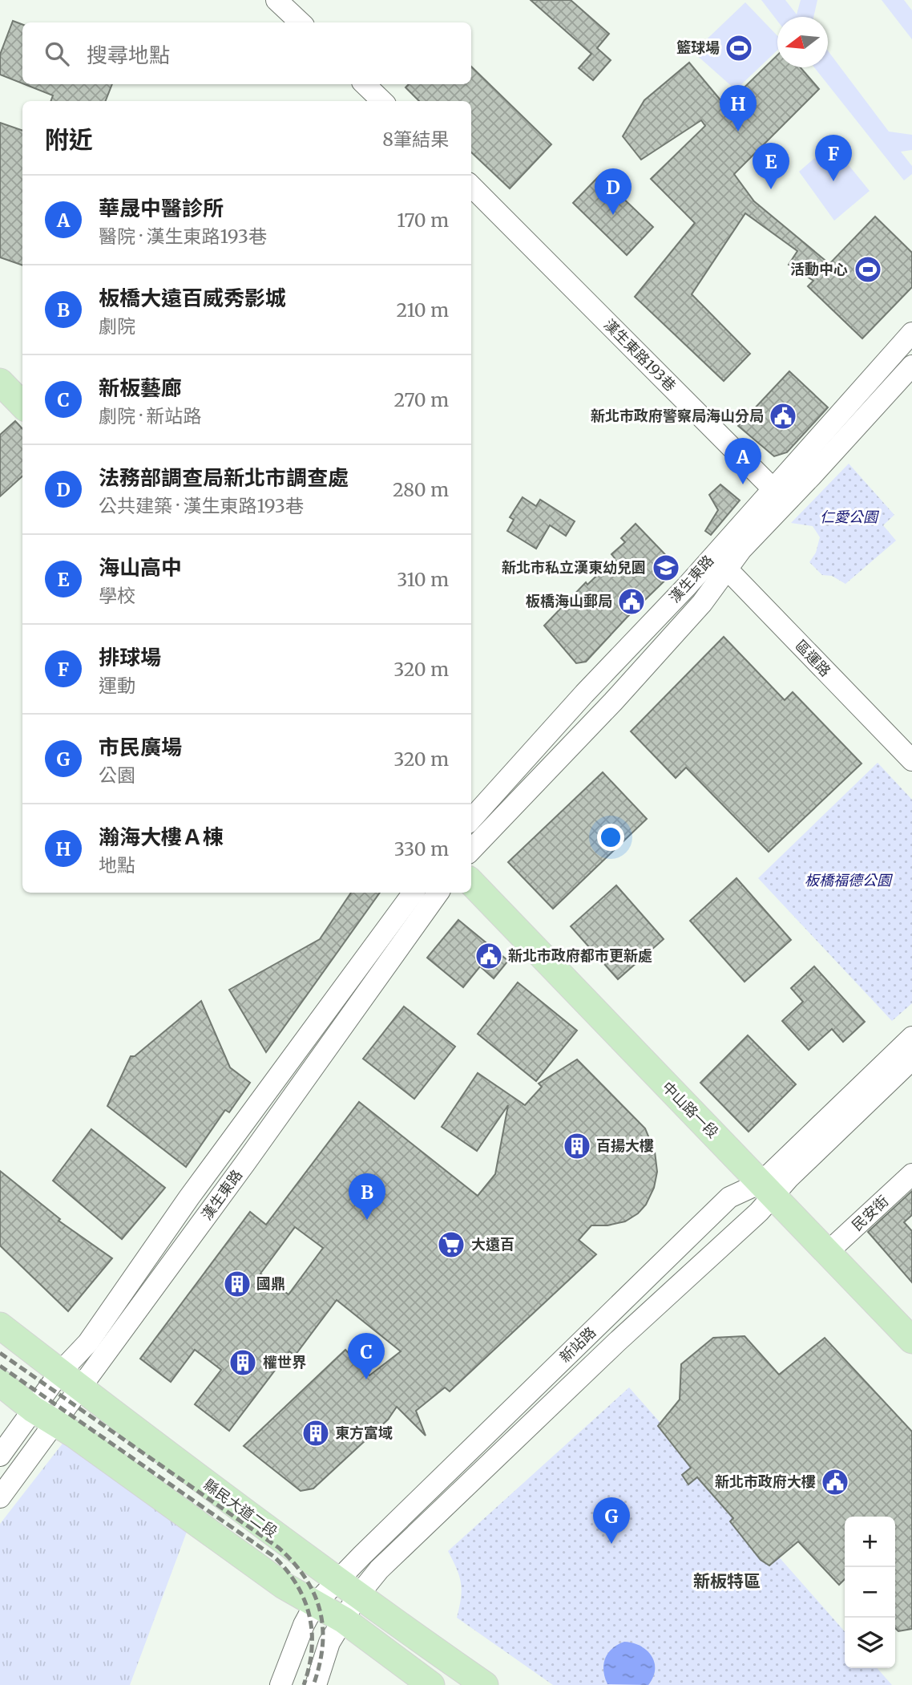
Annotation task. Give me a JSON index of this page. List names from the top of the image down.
{
  "streets": {
    "main road": ["中山路一段", "縣民大道二段"],
    "street": [
      "漢生東路193巷",
      "漢生東路",
      "區運路",
      "民安街",
      "新站路"
    ]
  },
  "crossings": [
    ["漢生東路193巷", "漢生東路"],
    ["漢生東路", "區運路"],
    ["漢生東路", "縣民大道二段"],
    ["中山路一段", "民安街"],
    ["中山路一段", "新站路"],
    ["新站路", "縣民大道二段"]
  ],
  "districts": ["新板特區"],
  "parks": ["仁愛公園", "板橋福德公園"],
  "places": {
    "sports": ["籃球場", "活動中心"],
    "public building": [
      "新北市政府警察局海山分局",
      "板橋海山郵局",
      "新北市政府都市更新處",
      "新北市政府大樓"
    ],
    "school or university": ["新北市私立漢東幼兒園"],
    "building": [
      "百揚大樓",
      "國鼎",
      "權世界",
      "東方富域"
    ],
    "supermarket": ["大遠百"]
  },
  "north": "left",
  "page": {
    "search": "搜尋地點",
    "pins": [
      "H",
      "F",
      "E",
      "D",
      "A",
      "B",
      "C",
      "G"
    ],
    "heading": ["附近", "8筆結果"],
    "list": [
      {
        "mark": "A",
        "name": "華晟中醫診所",
        "note": "醫院 · 漢生東路193巷",
        "value": "170 m"
      },
      {
        "mark": "B",
        "name": "板橋大遠百威秀影城",
        "note": "劇院",
        "value": "210 m"
      },
      {
        "mark": "C",
        "name": "新板藝廊",
        "note": "劇院 · 新站路",
        "value": "270 m"
      },
      {
        "mark": "D",
        "name": "法務部調查局新北市調查處",
        "note": "公共建築 · 漢生東路193巷",
        "value": "280 m"
      },
      {
        "mark": "E",
        "name": "海山高中",
        "note": "學校",
        "value": "310 m"
      },
      {
        "mark": "F",
        "name": "排球場",
        "note": "運動",
        "value": "320 m"
      },
      {
        "mark": "G",
        "name": "市民廣場",
        "note": "公園",
        "value": "320 m"
      },
      {
        "mark": "H",
        "name": "瀚海大樓Ａ棟",
        "note": "地點",
        "value": "330 m"
      }
    ],
    "map_buttons": ["+", "−"]
  }
}
